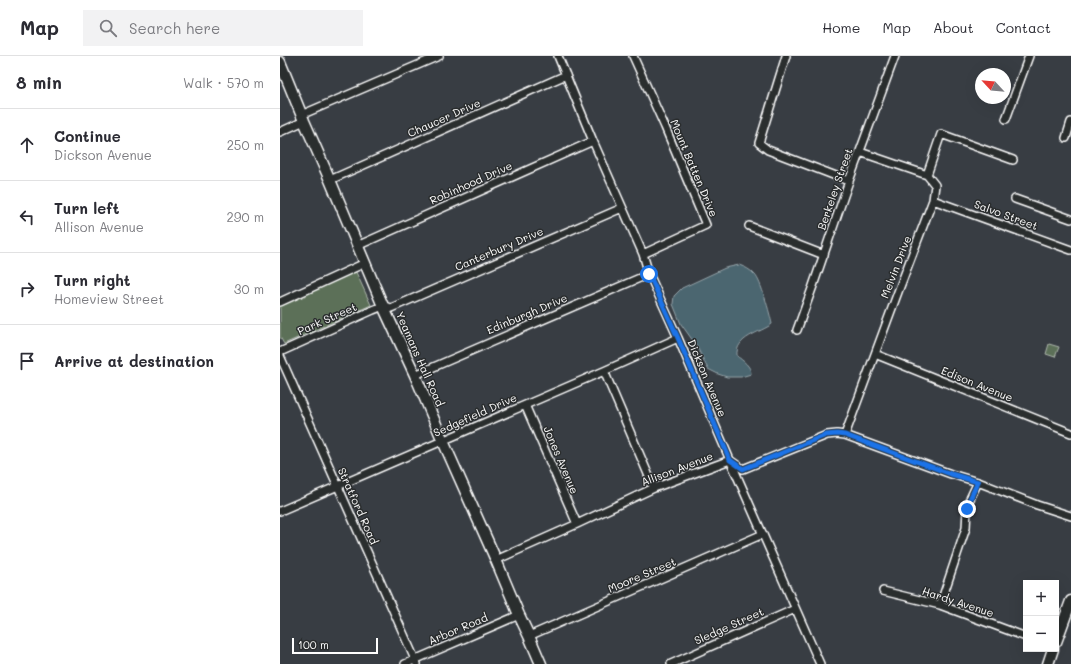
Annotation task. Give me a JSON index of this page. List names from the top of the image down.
{
  "streets": {
    "street": [
      "Chaucer Drive",
      "Mount Batten Drive",
      "Robinhood Drive",
      "Berkeley Street",
      "Salvo Street",
      "Canterbury Drive",
      "Melvin Drive",
      "Edinburgh Drive",
      "Park Street",
      "Yeamans Hall Road",
      "Dickson Avenue",
      "Edison Avenue",
      "Sedgefield Drive",
      "Jones Avenue",
      "Allison Avenue",
      "Stratford Road",
      "Moore Street",
      "Hardy Avenue",
      "Sledge Street",
      "Arbor Road"
    ]
  },
  "crossings": [
    ["Chaucer Drive", "Yeamans Hall Road"],
    ["Chaucer Drive", "Dickson Avenue"],
    ["Mount Batten Drive", "Dickson Avenue"],
    ["Robinhood Drive", "Yeamans Hall Road"],
    ["Robinhood Drive", "Dickson Avenue"],
    ["Salvo Street", "Melvin Drive"],
    ["Canterbury Drive", "Park Street"],
    ["Canterbury Drive", "Yeamans Hall Road"],
    ["Canterbury Drive", "Dickson Avenue"],
    ["Melvin Drive", "Edison Avenue"],
    ["Melvin Drive", "Allison Avenue"],
    ["Edinburgh Drive", "Yeamans Hall Road"],
    ["Edinburgh Drive", "Dickson Avenue"],
    ["Park Street", "Yeamans Hall Road"],
    ["Yeamans Hall Road", "Sedgefield Drive"],
    ["Yeamans Hall Road", "Allison Avenue"],
    ["Yeamans Hall Road", "Moore Street"],
    ["Yeamans Hall Road", "Arbor Road"],
    ["Dickson Avenue", "Sedgefield Drive"],
    ["Dickson Avenue", "Allison Avenue"],
    ["Dickson Avenue", "Moore Street"],
    ["Dickson Avenue", "Sledge Street"],
    ["Sedgefield Drive", "Jones Avenue"],
    ["Sedgefield Drive", "Stratford Road"],
    ["Jones Avenue", "Allison Avenue"],
    ["Stratford Road", "Arbor Road"]
  ],
  "scale_bar": "100 m",
  "north": "top left",
  "page": {
    "header": "Map",
    "search": "Search here",
    "nav": [
      "Home",
      "Map",
      "About",
      "Contact"
    ],
    "heading": ["8 min", "Walk · 570 m"],
    "list": [
      ["Continue", "Dickson Avenue", "250 m"],
      ["Turn left", "Allison Avenue", "290 m"],
      ["Turn right", "Homeview Street", "30 m"],
      "Arrive at destination"
    ],
    "map_buttons": ["+", "−"],
    "scale": "100 m"
  }
}
